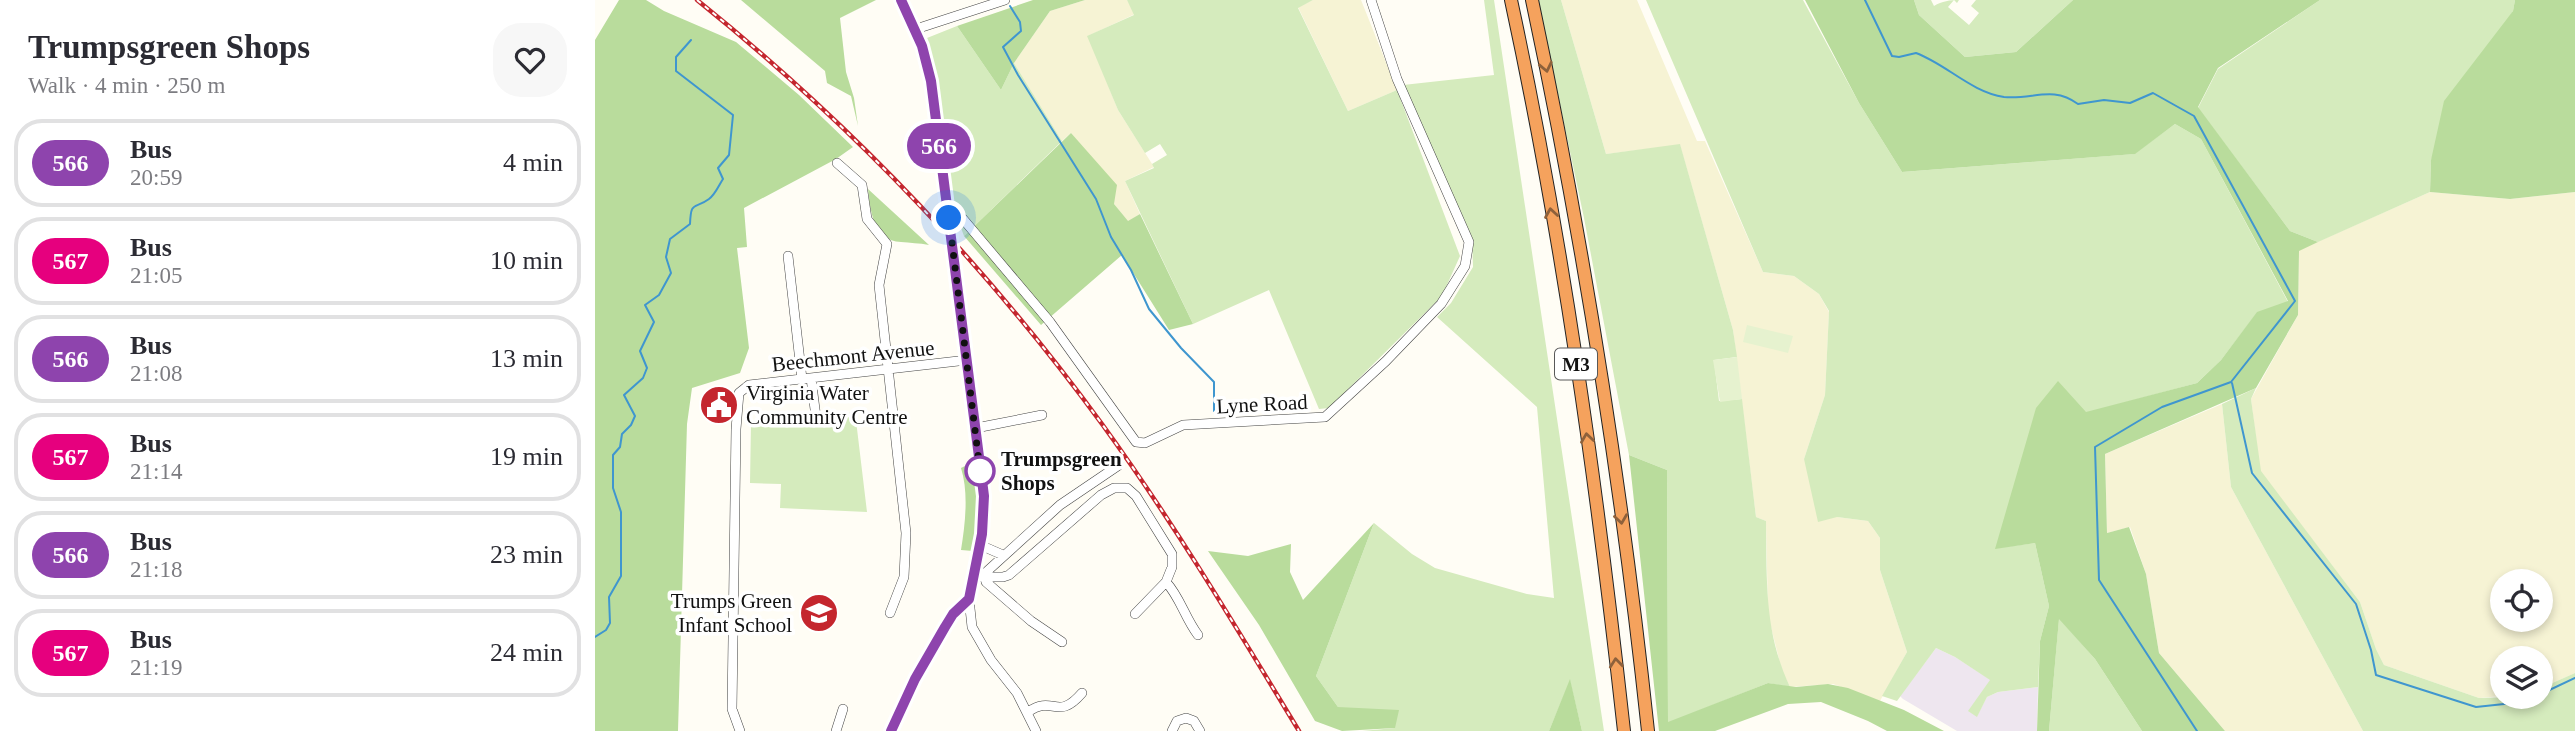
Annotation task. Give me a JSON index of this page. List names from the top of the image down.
{
  "streets": {
    "highway": ["M3"],
    "street": ["Beechmont Avenue", "Lyne Road"]
  },
  "places": {
    "public building": ["Virginia Water Community Centre"],
    "other": ["Trumpsgreen Shops"],
    "school or university": ["Trumps Green Infant School"]
  },
  "lines": ["bus line 566"],
  "page": {
    "heading": ["Trumpsgreen Shops", "Walk · 4 min · 250 m"],
    "on_map": "566",
    "list": [
      {
        "mark": "566",
        "name": "Bus",
        "note": "20:59",
        "value": "4 min"
      },
      {
        "mark": "567",
        "name": "Bus",
        "note": "21:05",
        "value": "10 min"
      },
      {
        "mark": "566",
        "name": "Bus",
        "note": "21:08",
        "value": "13 min"
      },
      {
        "mark": "567",
        "name": "Bus",
        "note": "21:14",
        "value": "19 min"
      },
      {
        "mark": "566",
        "name": "Bus",
        "note": "21:18",
        "value": "23 min"
      },
      {
        "mark": "567",
        "name": "Bus",
        "note": "21:19",
        "value": "24 min"
      }
    ]
  }
}
